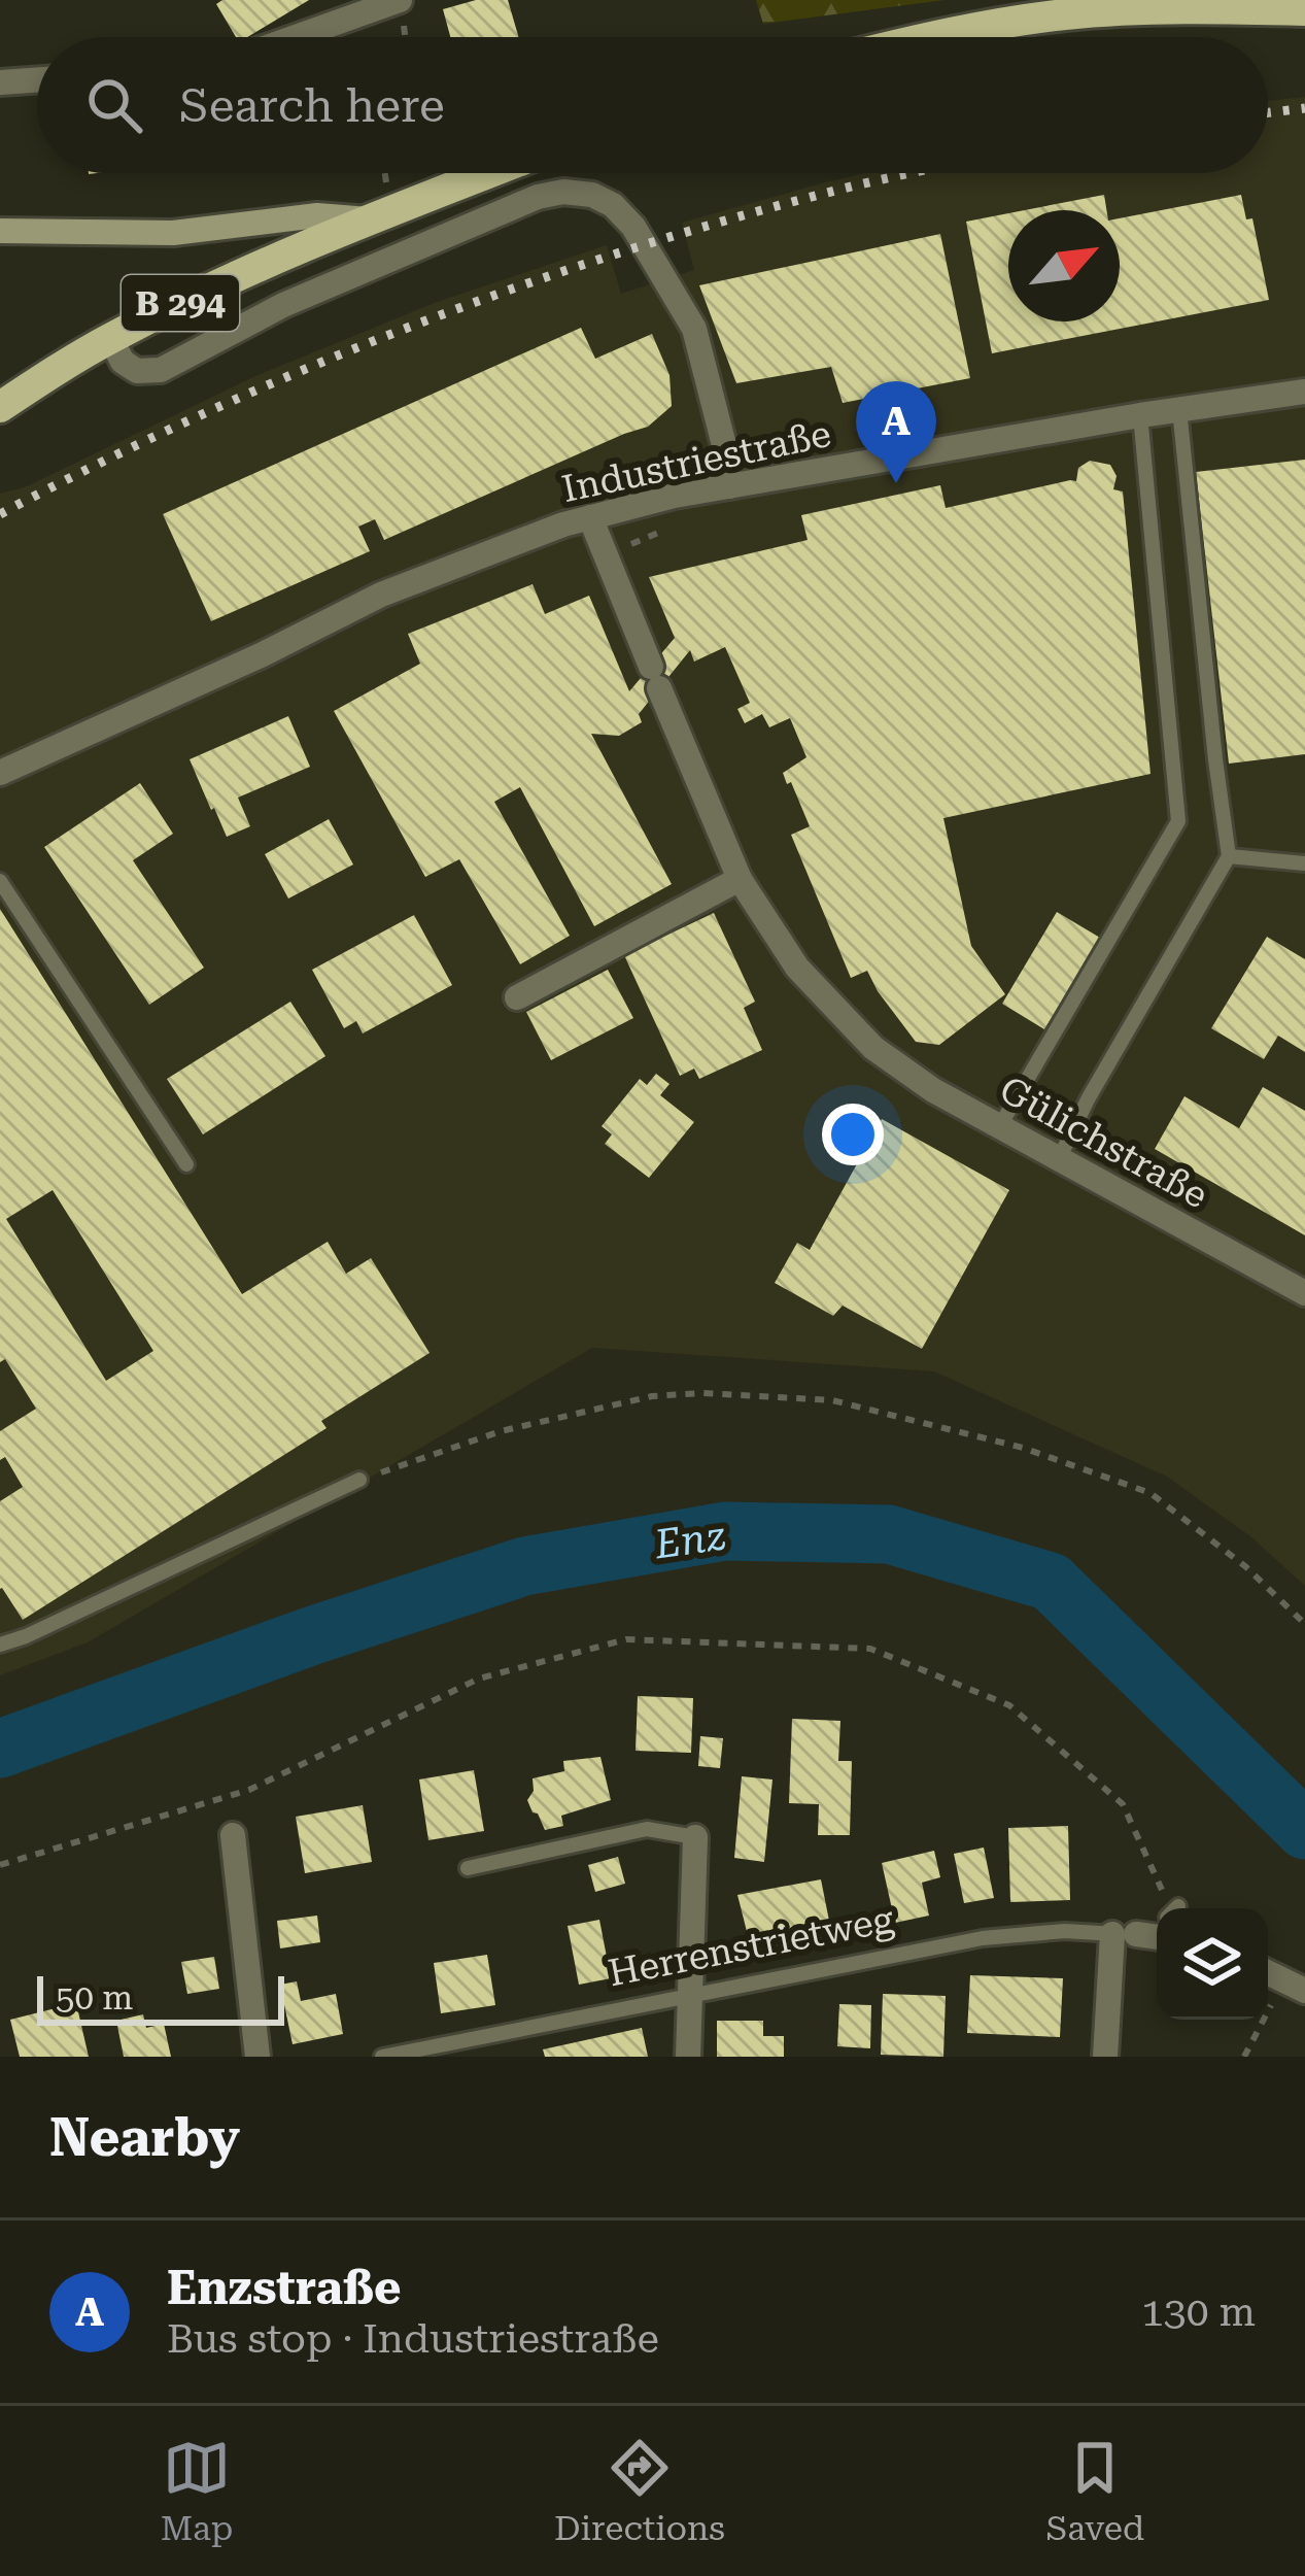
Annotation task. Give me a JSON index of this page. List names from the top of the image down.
{
  "streets": {
    "main road": ["B 294"],
    "street": ["Industriestraße", "Gülichstraße", "Herrenstrietweg"]
  },
  "crossings": [
    ["Industriestraße", "Gülichstraße"]
  ],
  "water": ["Enz"],
  "scale_bar": "50 m",
  "north": "top right",
  "page": {
    "search": "Search here",
    "pins": "A",
    "scale": "50 m",
    "heading": "Nearby",
    "list": [
      {
        "mark": "A",
        "name": "Enzstraße",
        "note": "Bus stop · Industriestraße",
        "value": "130 m"
      }
    ],
    "nav": ["Map", "Directions", "Saved"]
  }
}
